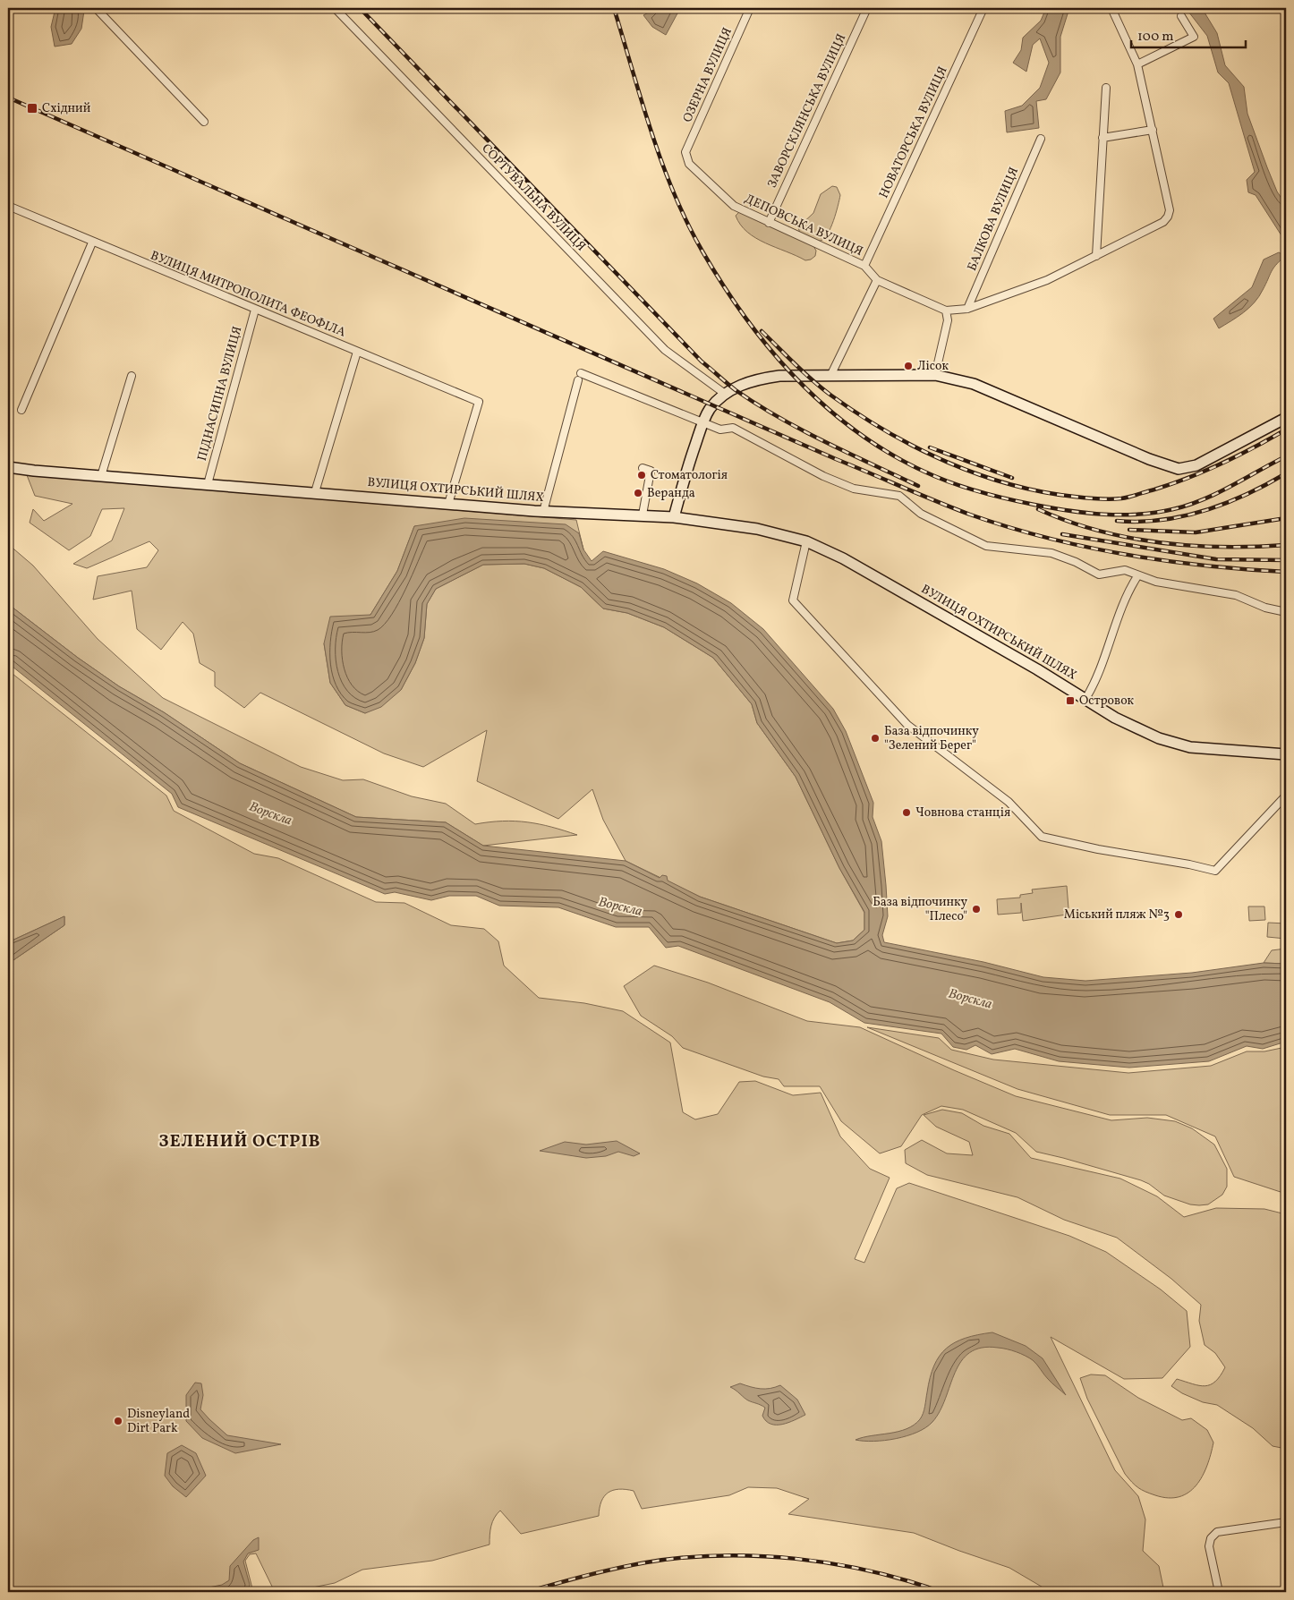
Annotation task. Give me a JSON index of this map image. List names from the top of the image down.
{
  "streets": {
    "main road": ["ВУЛИЦЯ ОХТИРСЬКИЙ ШЛЯХ"],
    "street": [
      "ОЗЕРНА ВУЛИЦЯ",
      "ЗАВОРСКЛЯНСЬКА ВУЛИЦЯ",
      "НОВАТОРСЬКА ВУЛИЦЯ",
      "СОРТУВАЛЬНА ВУЛИЦЯ",
      "БАЛКОВА ВУЛИЦЯ",
      "ДЕПОВСЬКА ВУЛИЦЯ",
      "ВУЛИЦЯ МИТРОПОЛИТА ФЕОФІЛА",
      "ПІДНАСИПНА ВУЛИЦЯ"
    ]
  },
  "crossings": [
    ["ОЗЕРНА ВУЛИЦЯ", "ДЕПОВСЬКА ВУЛИЦЯ"],
    ["ЗАВОРСКЛЯНСЬКА ВУЛИЦЯ", "ДЕПОВСЬКА ВУЛИЦЯ"],
    ["НОВАТОРСЬКА ВУЛИЦЯ", "ДЕПОВСЬКА ВУЛИЦЯ"],
    ["БАЛКОВА ВУЛИЦЯ", "ДЕПОВСЬКА ВУЛИЦЯ"],
    ["ВУЛИЦЯ МИТРОПОЛИТА ФЕОФІЛА", "ПІДНАСИПНА ВУЛИЦЯ"],
    ["ВУЛИЦЯ МИТРОПОЛИТА ФЕОФІЛА", "ВУЛИЦЯ ОХТИРСЬКИЙ ШЛЯХ"],
    ["ПІДНАСИПНА ВУЛИЦЯ", "ВУЛИЦЯ ОХТИРСЬКИЙ ШЛЯХ"]
  ],
  "districts": ["ЗЕЛЕНИЙ ОСТРІВ"],
  "water": ["Ворскла"],
  "places": {
    "transit": ["Східний", "Островок"],
    "other": [
      "Лісок",
      "Стоматологія",
      "Веранда",
      "База відпочинку \"Зелений Берег\"",
      "Човнова станція",
      "База відпочинку \"Плесо\"",
      "Міський пляж №3",
      "Disneyland Dirt Park"
    ]
  },
  "scale_bar": "100 m"
}
